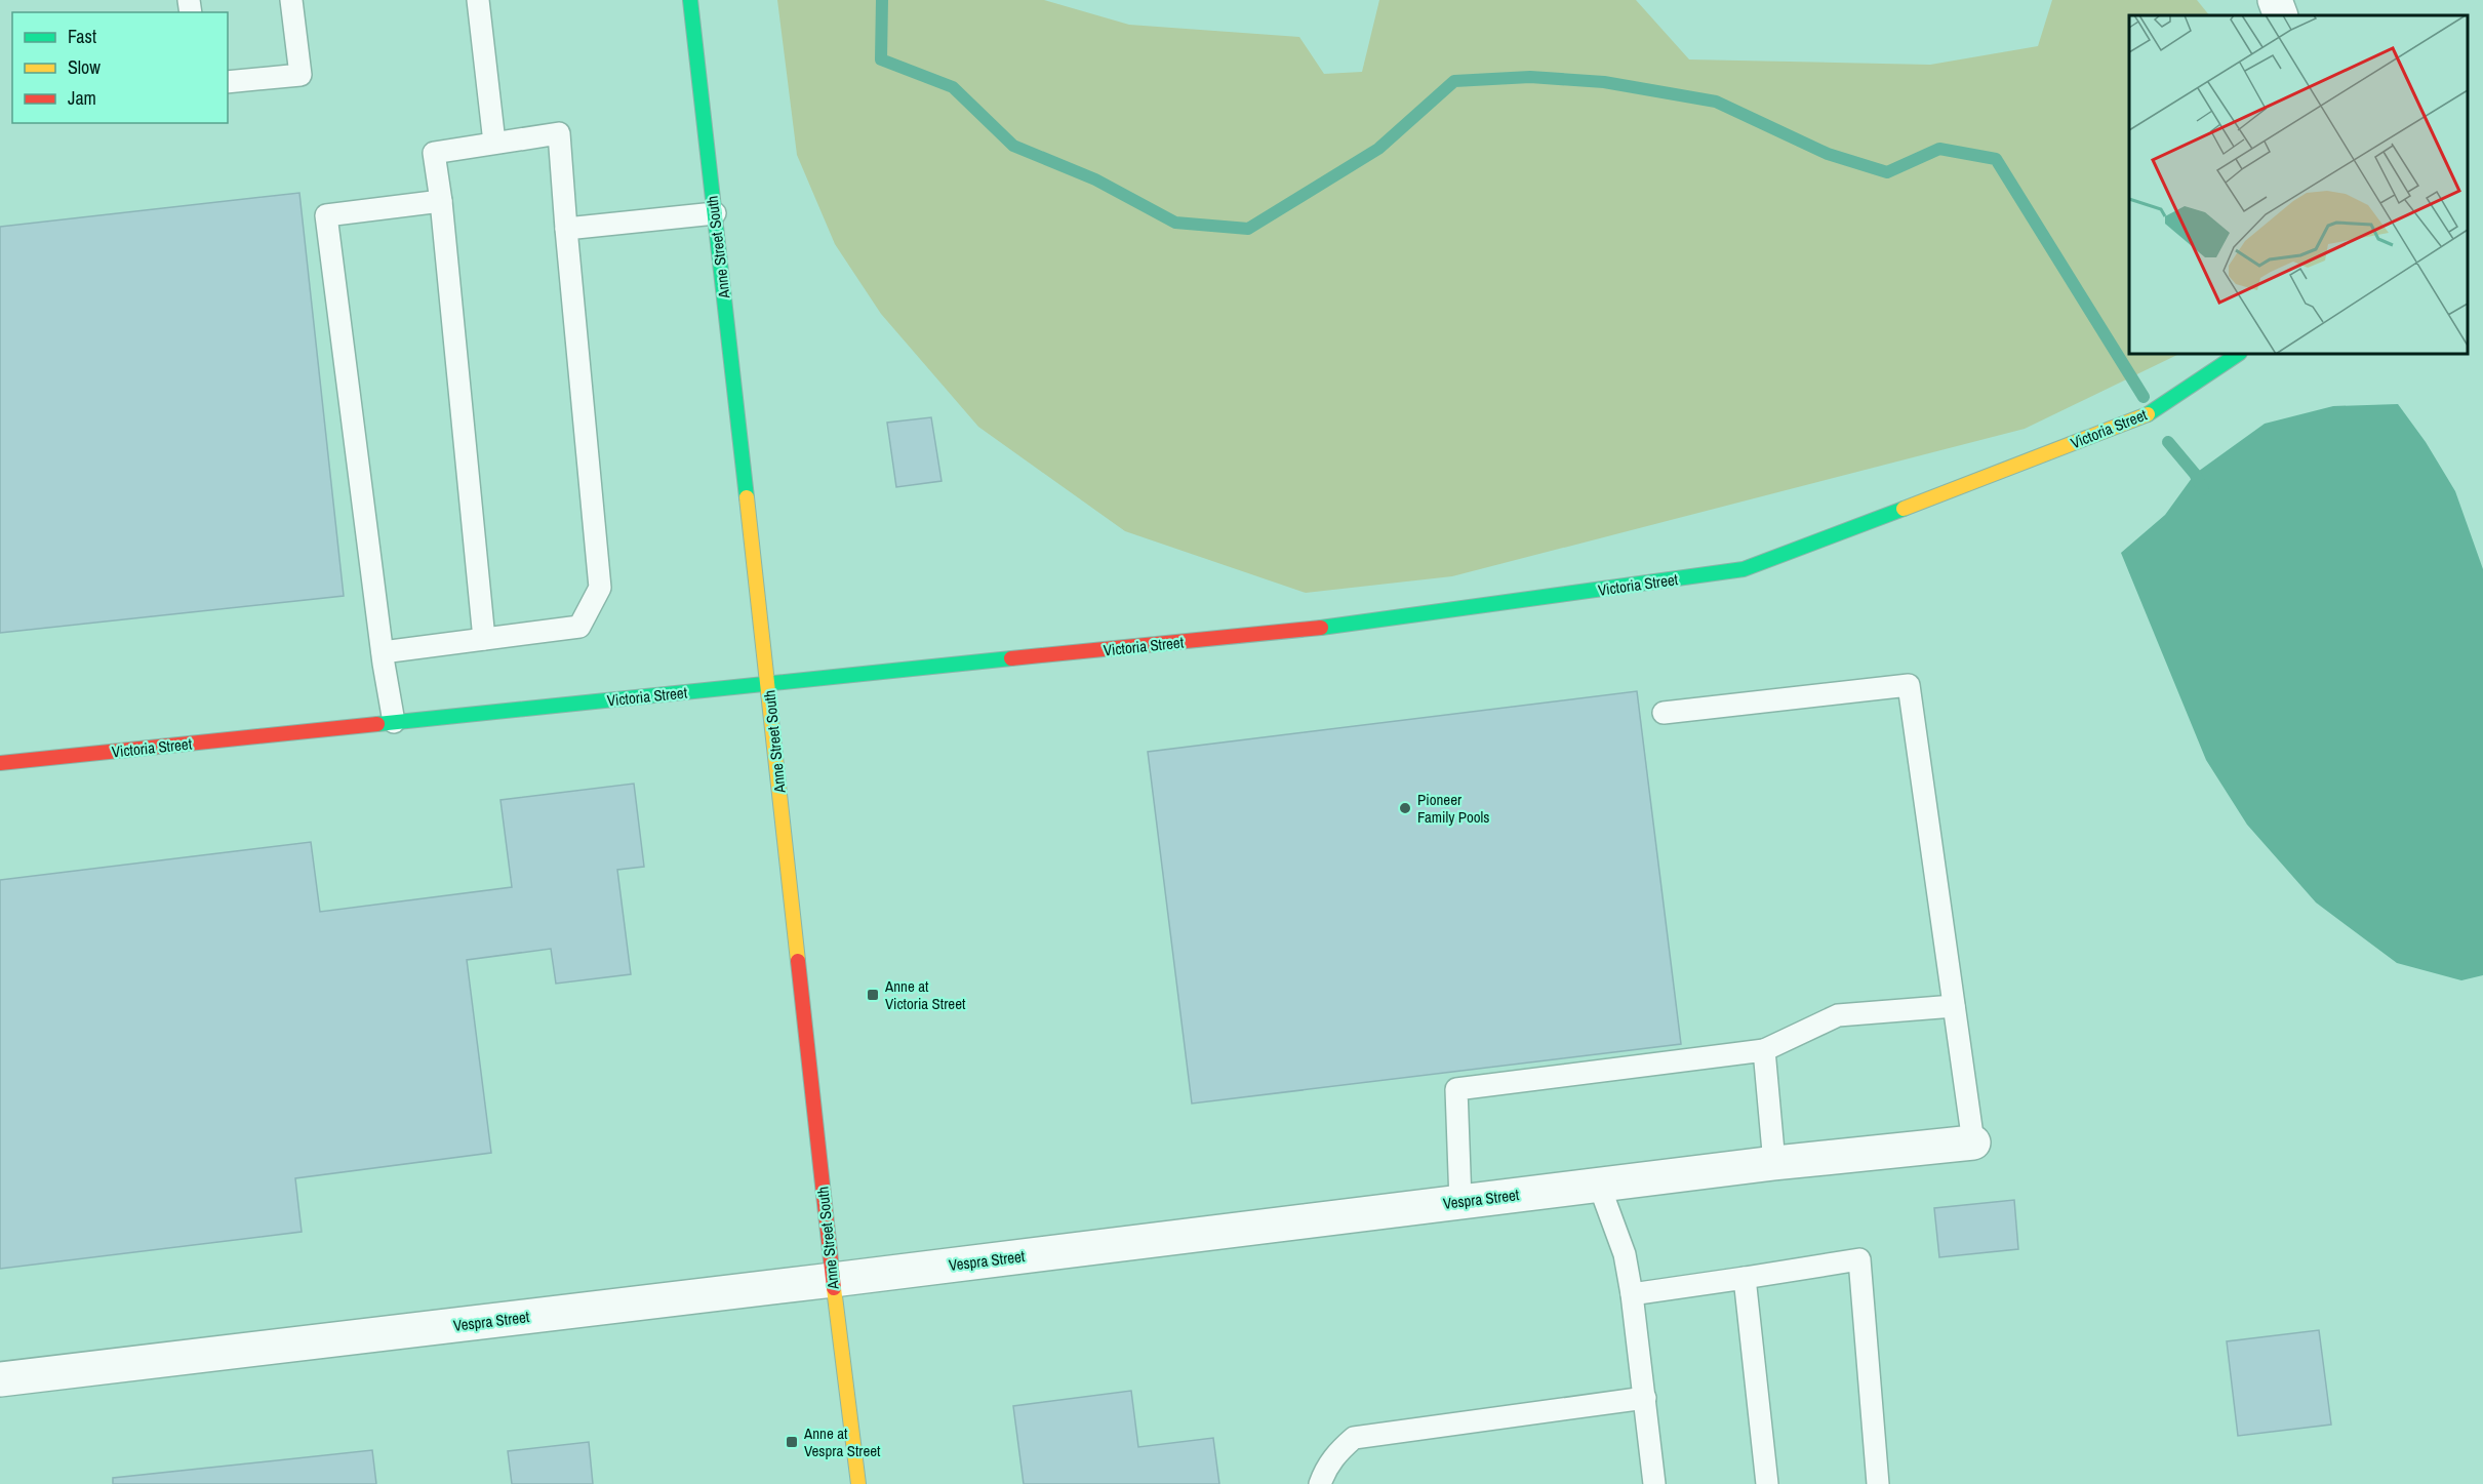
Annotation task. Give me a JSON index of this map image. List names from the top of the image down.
{
  "streets": {
    "street": ["Anne Street South", "Victoria Street", "Vespra Street"]
  },
  "crossings": [
    ["Anne Street South", "Victoria Street"],
    ["Anne Street South", "Vespra Street"]
  ],
  "places": {
    "other": ["Pioneer Family Pools"],
    "transit": ["Anne at Victoria Street", "Anne at Vespra Street"]
  },
  "legend": ["Fast", "Slow", "Jam"]
}
